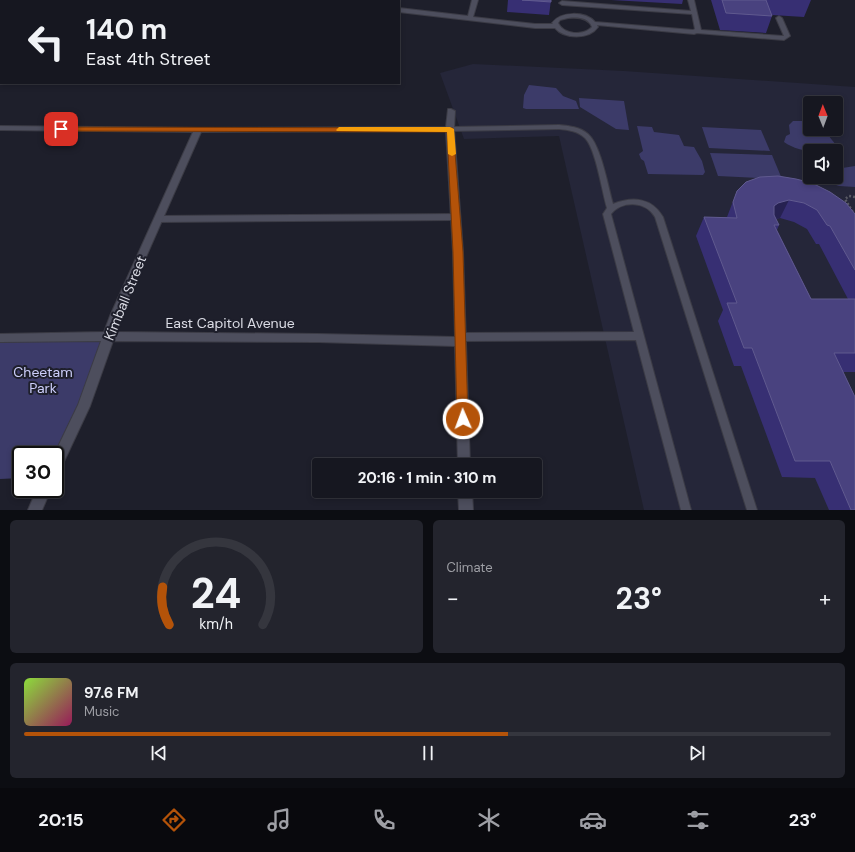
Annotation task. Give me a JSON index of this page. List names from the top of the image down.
{
  "streets": {
    "street": ["Kimball Street", "East Capitol Avenue"]
  },
  "crossings": [
    ["Kimball Street", "East Capitol Avenue"]
  ],
  "parks": ["Cheetam Park"],
  "north": "top",
  "page": {
    "turn": ["140 m", "East 4th Street"],
    "limit": "30",
    "trip": "20:16 · 1 min · 310 m",
    "tile": "Climate",
    "heat": ["−", "23°", "+"],
    "song": ["97.6 FM", "Music"],
    "tabs": ["20:15", "23°"],
    "gauge": ["24", "km/h"]
  }
}
